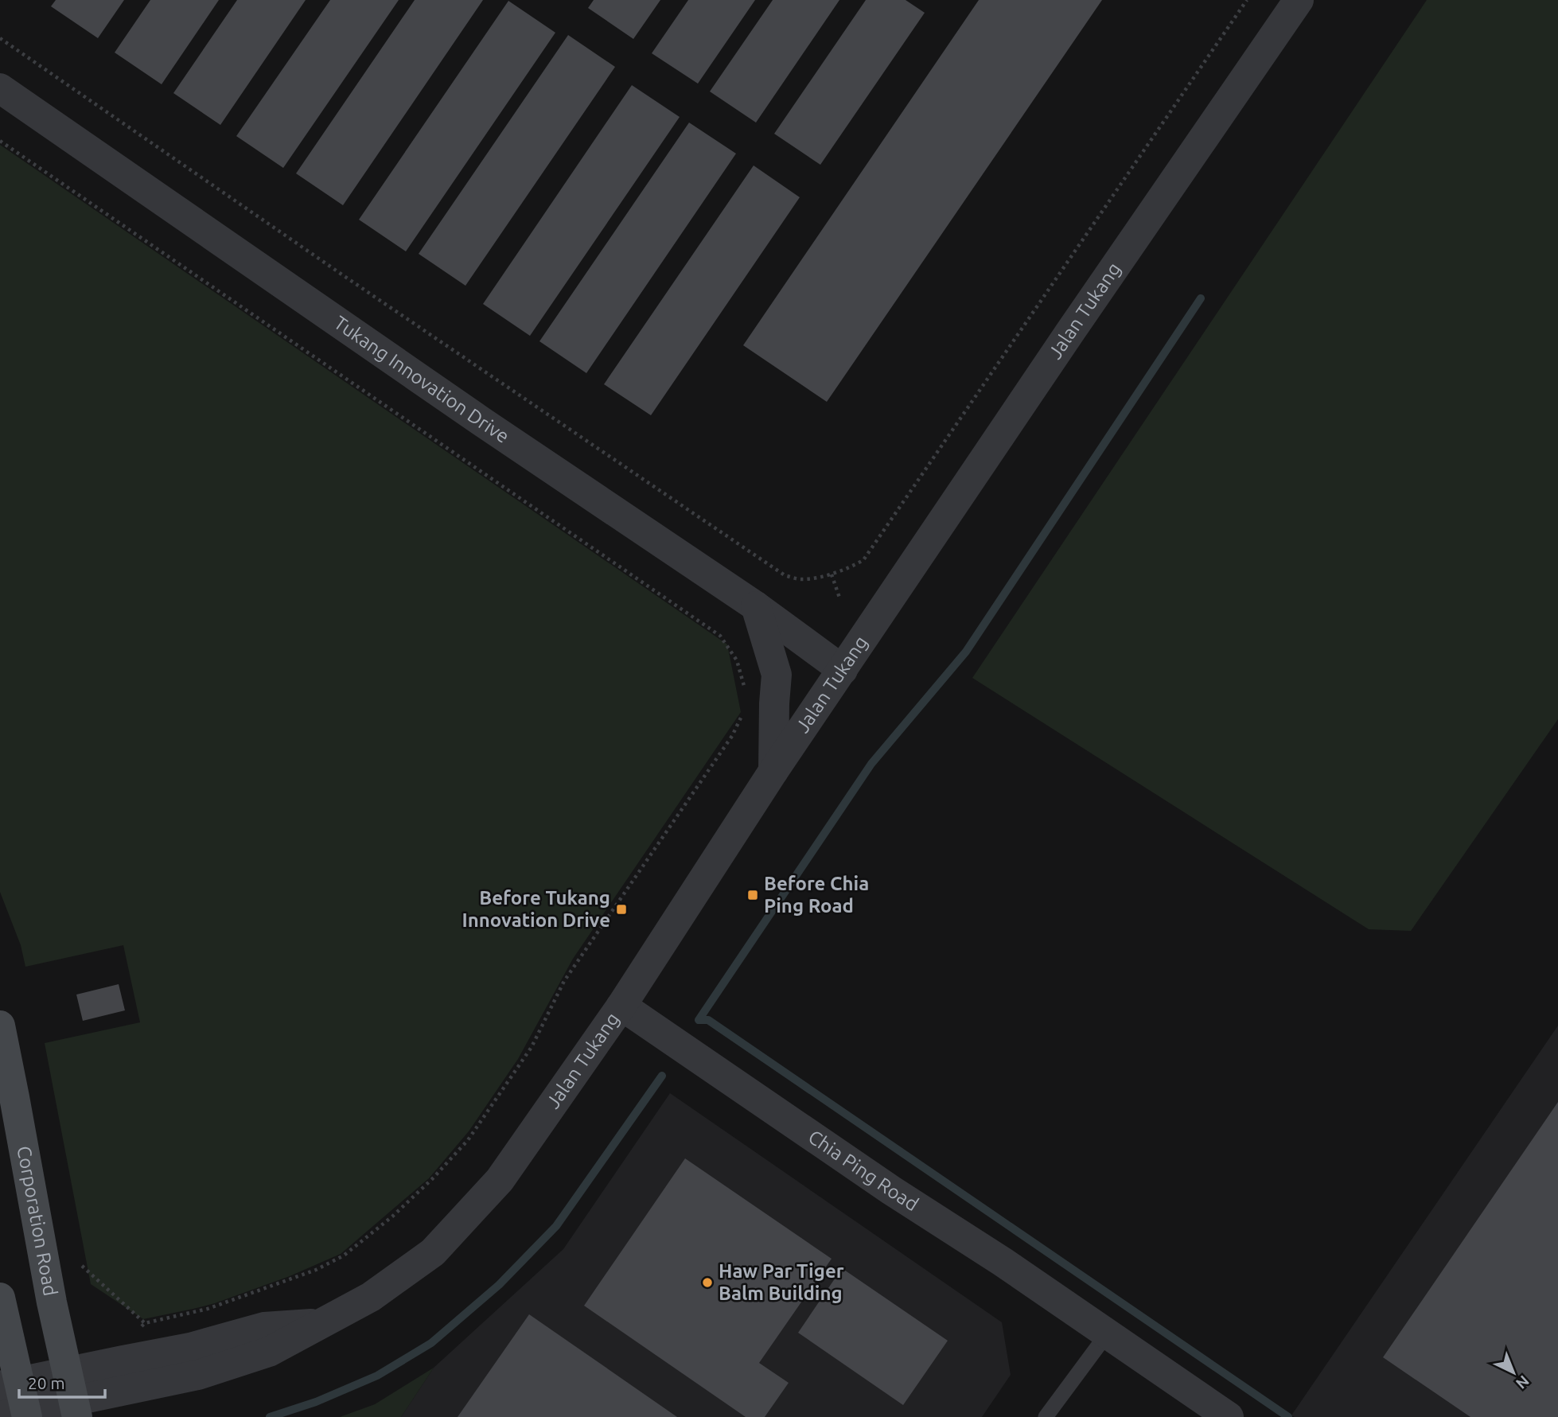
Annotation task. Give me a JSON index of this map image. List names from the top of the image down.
{
  "streets": {
    "main road": ["Corporation Road"],
    "street": ["Jalan Tukang", "Tukang Innovation Drive", "Chia Ping Road"]
  },
  "crossings": [
    ["Jalan Tukang", "Tukang Innovation Drive"],
    ["Jalan Tukang", "Chia Ping Road"],
    ["Jalan Tukang", "Corporation Road"]
  ],
  "places": {
    "transit": ["Before Chia Ping Road", "Before Tukang Innovation Drive"],
    "other": ["Haw Par Tiger Balm Building"]
  },
  "scale_bar": "20 m",
  "north": "bottom right"
}
